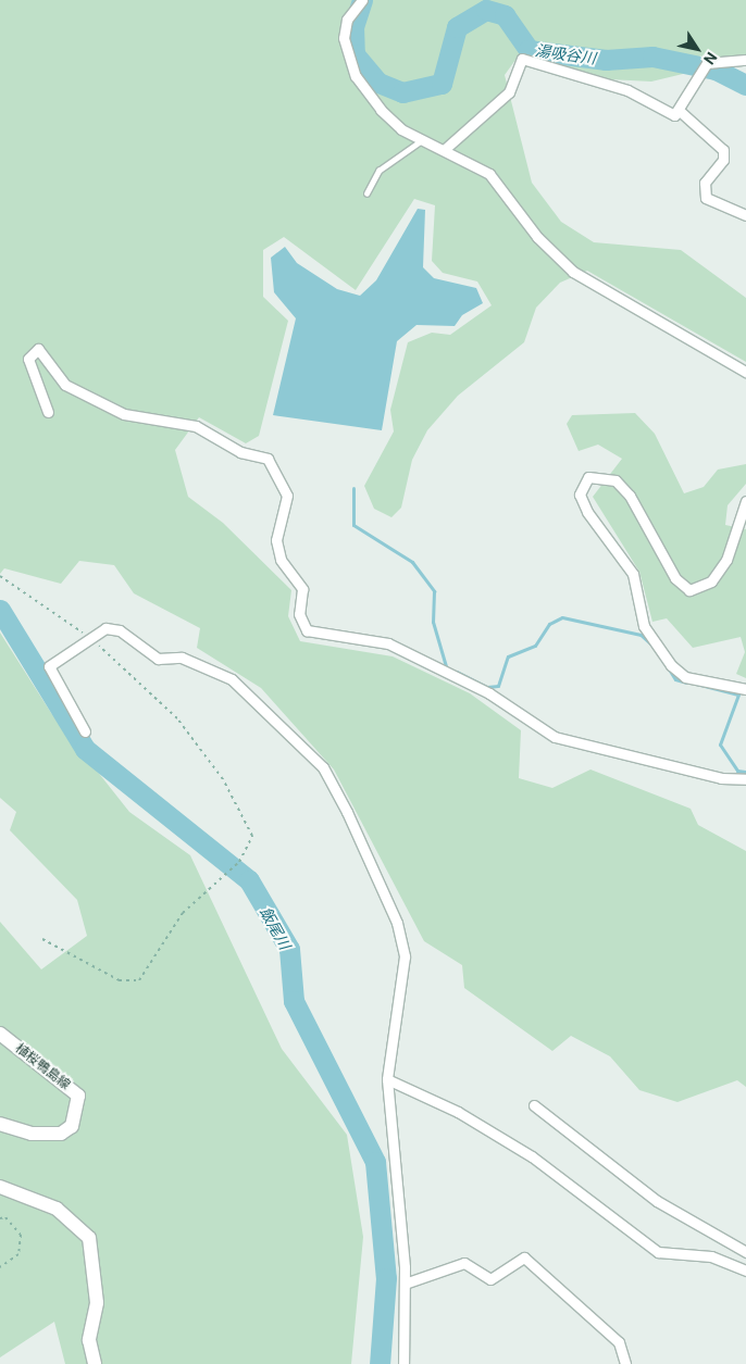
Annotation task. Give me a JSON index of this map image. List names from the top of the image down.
{
  "streets": {
    "main road": ["植桜鴨島線"]
  },
  "water": ["湯吸谷川", "飯尾川"],
  "north": "bottom right"
}
